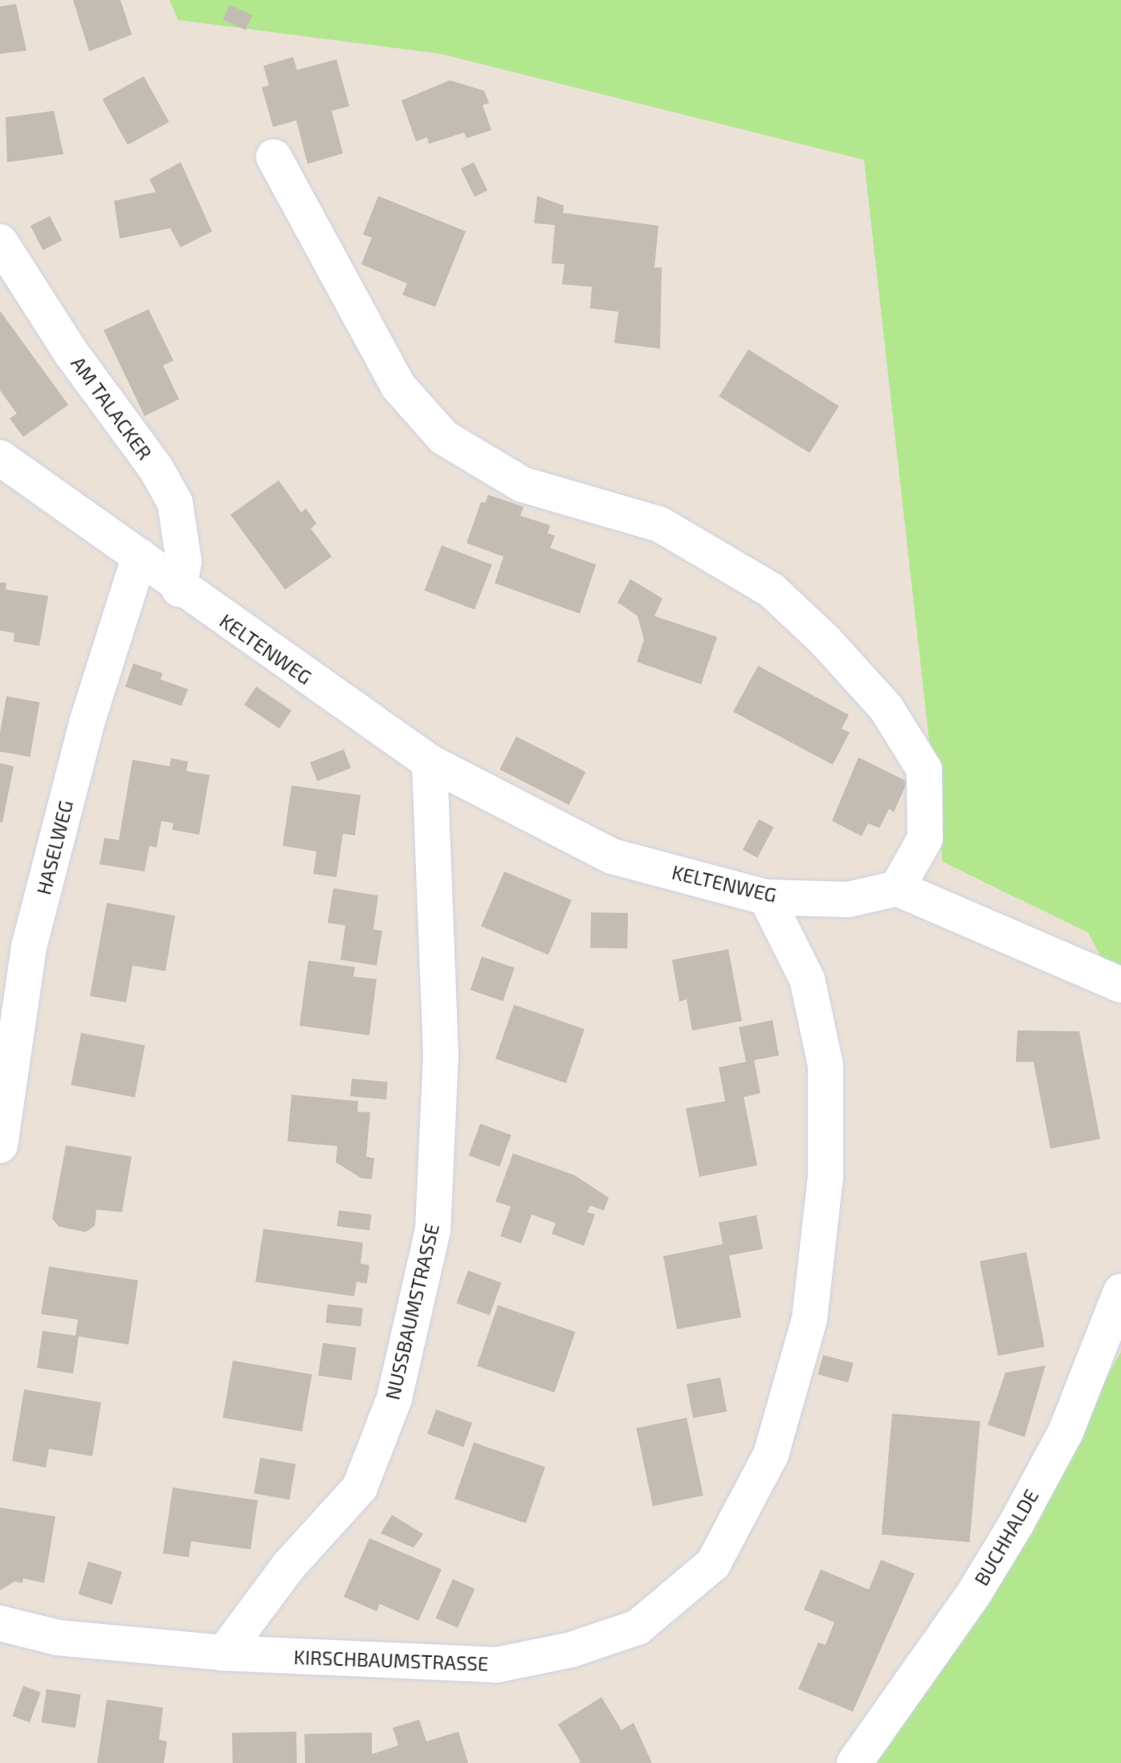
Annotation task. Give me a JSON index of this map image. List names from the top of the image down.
{
  "streets": {
    "street": [
      "AM TALACKER",
      "KELTENWEG",
      "HASELWEG",
      "NUSSBAUMSTRASSE",
      "BUCHHALDE",
      "KIRSCHBAUMSTRASSE"
    ]
  },
  "crossings": [
    ["AM TALACKER", "KELTENWEG"],
    ["KELTENWEG", "HASELWEG"],
    ["KELTENWEG", "NUSSBAUMSTRASSE"],
    ["KELTENWEG", "KIRSCHBAUMSTRASSE"],
    ["NUSSBAUMSTRASSE", "KIRSCHBAUMSTRASSE"]
  ]
}
